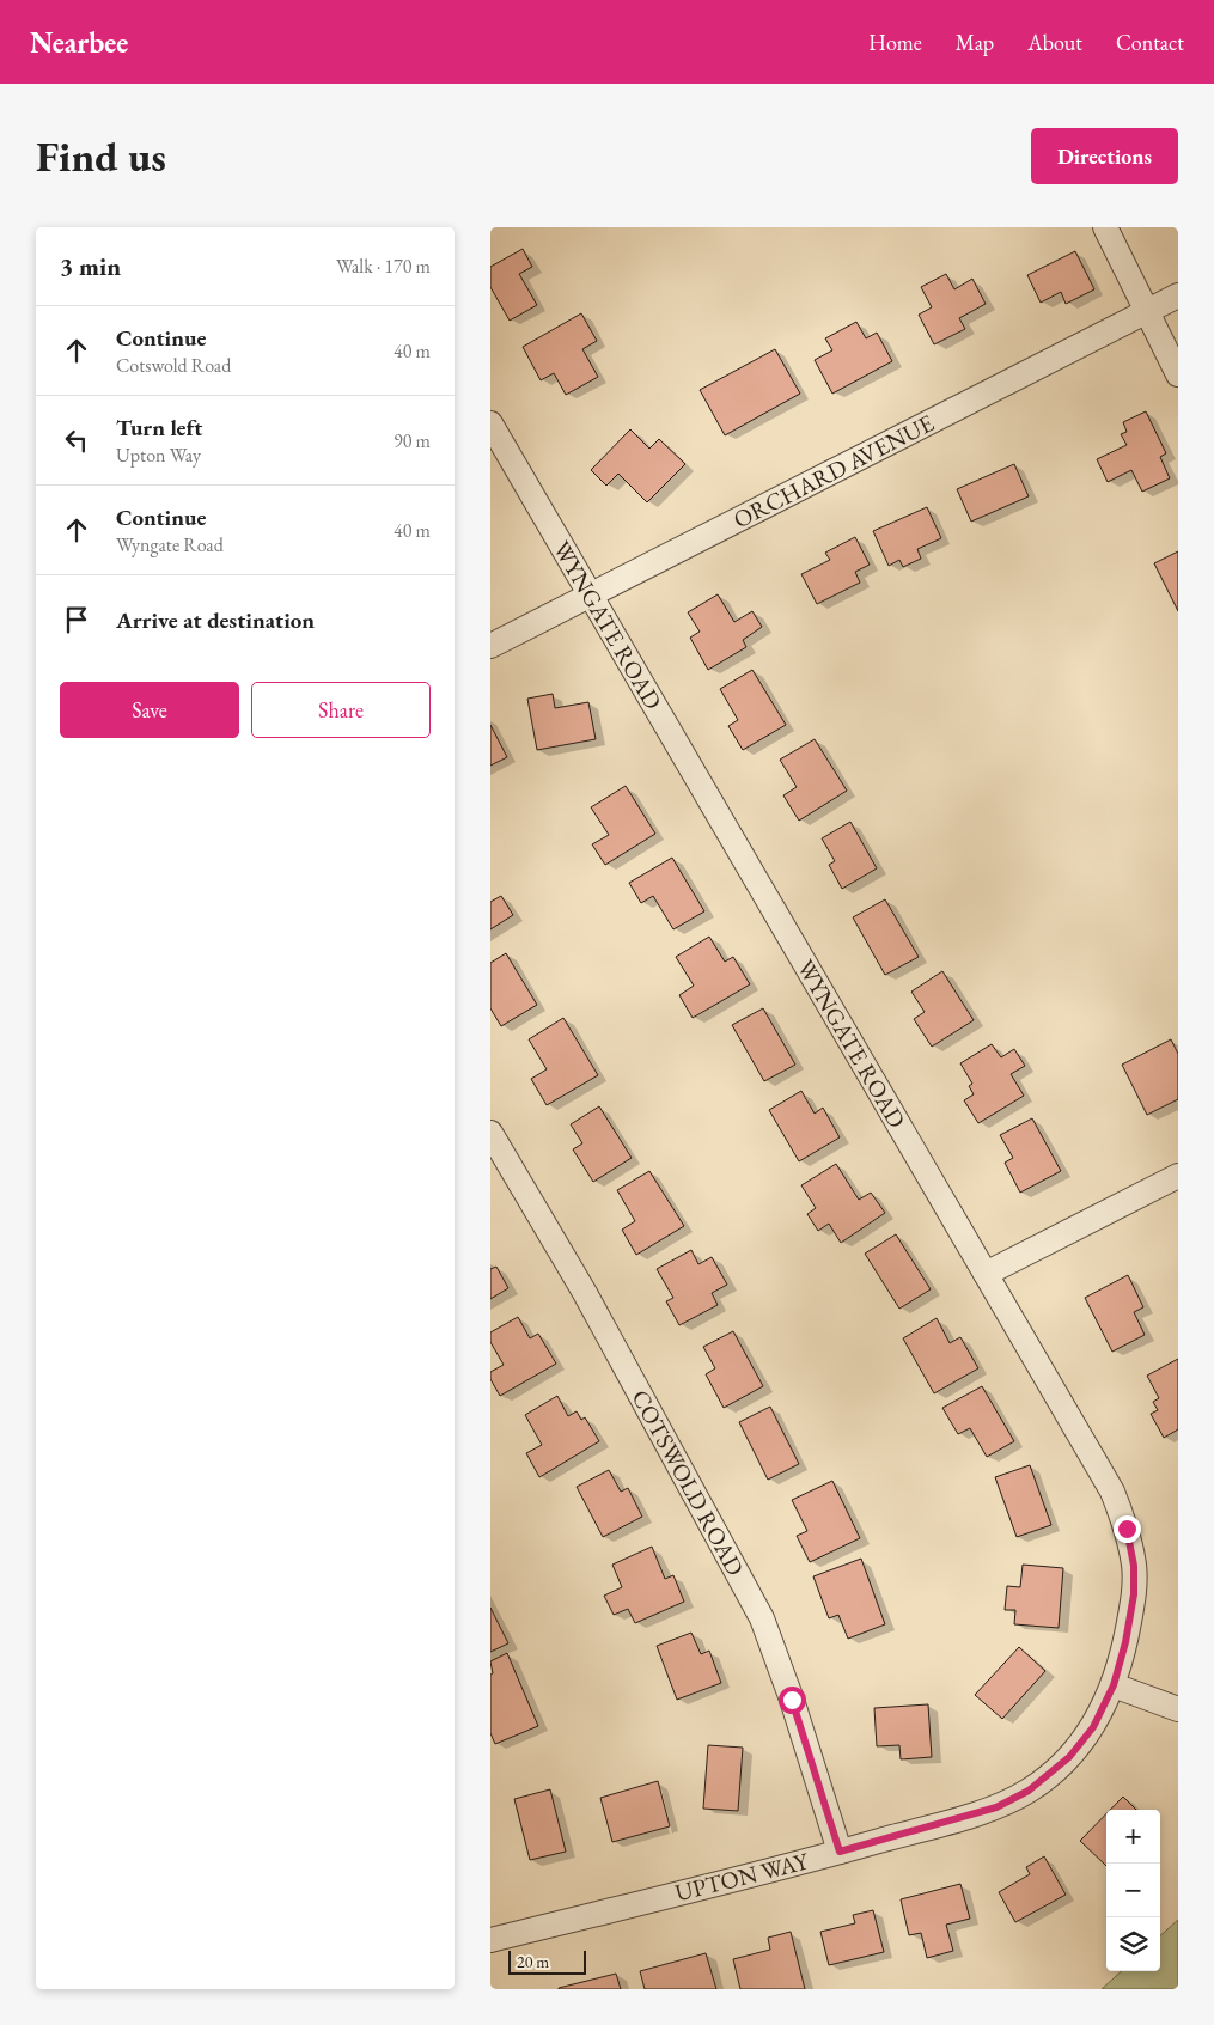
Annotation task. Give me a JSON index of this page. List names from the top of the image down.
{
  "streets": {
    "street": [
      "ORCHARD AVENUE",
      "WYNGATE ROAD",
      "COTSWOLD ROAD",
      "UPTON WAY"
    ]
  },
  "crossings": [
    ["ORCHARD AVENUE", "WYNGATE ROAD"],
    ["WYNGATE ROAD", "UPTON WAY"],
    ["COTSWOLD ROAD", "UPTON WAY"]
  ],
  "scale_bar": "20 m",
  "page": {
    "header": "Nearbee",
    "nav": [
      "Home",
      "Map",
      "About",
      "Contact"
    ],
    "buttons": [
      "Directions",
      ["Save", "Share"]
    ],
    "title": "Find us",
    "heading": ["3 min", "Walk · 170 m"],
    "list": [
      ["Continue", "Cotswold Road", "40 m"],
      ["Turn left", "Upton Way", "90 m"],
      ["Continue", "Wyngate Road", "40 m"],
      "Arrive at destination"
    ],
    "map_buttons": ["+", "−"],
    "scale": "20 m"
  }
}
